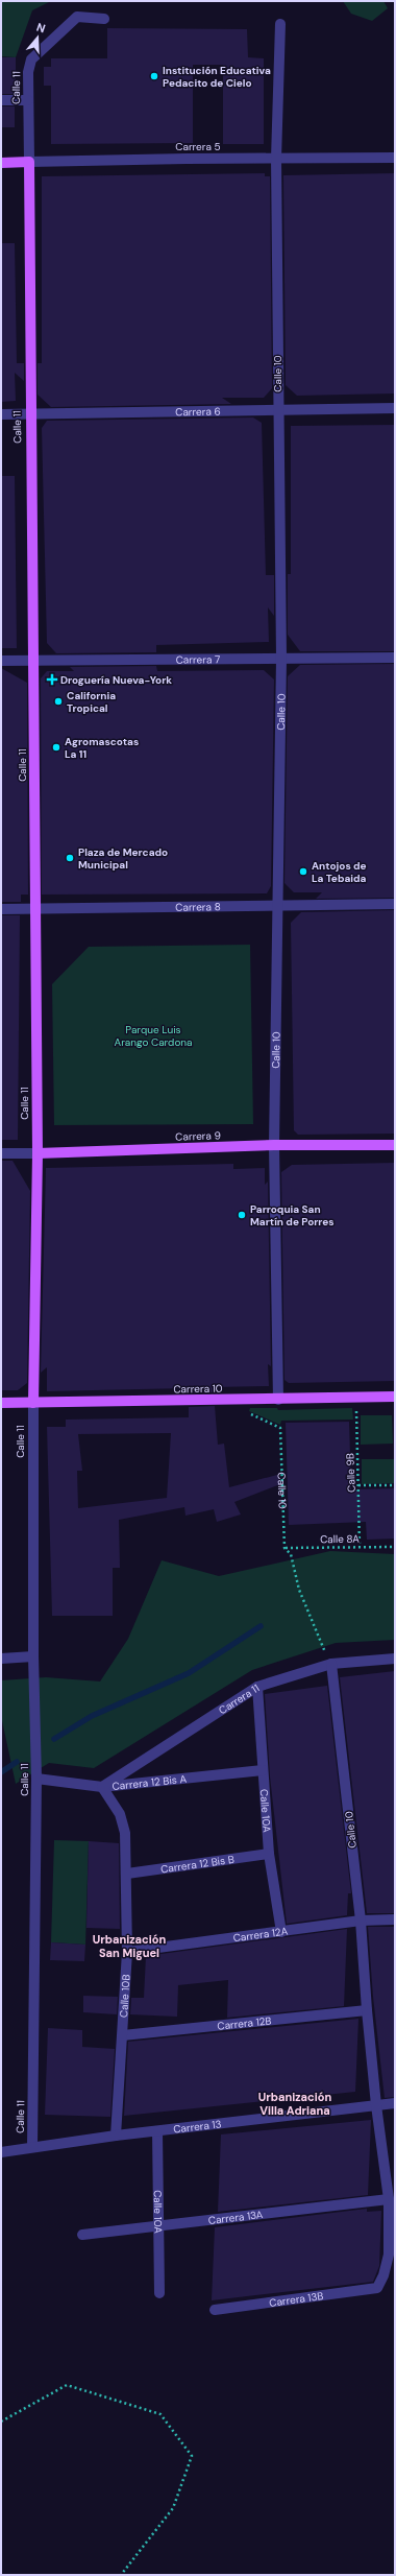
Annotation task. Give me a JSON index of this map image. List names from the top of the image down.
{
  "streets": {
    "main road": [
      "Calle 11",
      "Carrera 5",
      "Carrera 9",
      "Carrera 10"
    ],
    "street": [
      "Calle 10",
      "Carrera 6",
      "Carrera 7",
      "Carrera 8",
      "Carrera 11",
      "Carrera 12 Bis A",
      "Calle 10A",
      "Carrera 12 Bis B",
      "Carrera 12A",
      "Calle 10B",
      "Carrera 12B",
      "Carrera 13",
      "Carrera 13A",
      "Carrera 13B"
    ],
    "path": ["Calle 9B", "Calle 8A"]
  },
  "crossings": [
    ["Calle 11", "Carrera 5"],
    ["Calle 11", "Carrera 6"],
    ["Calle 11", "Carrera 7"],
    ["Calle 11", "Carrera 8"],
    ["Calle 11", "Carrera 9"],
    ["Calle 11", "Carrera 10"],
    ["Calle 11", "Carrera 12 Bis A"],
    ["Calle 11", "Carrera 13"],
    ["Carrera 5", "Calle 10"],
    ["Calle 10", "Carrera 6"],
    ["Calle 10", "Carrera 7"],
    ["Calle 10", "Carrera 8"],
    ["Calle 10", "Carrera 9"],
    ["Calle 10", "Carrera 10"],
    ["Calle 10", "Calle 8A"],
    ["Calle 10", "Carrera 11"],
    ["Calle 10", "Carrera 12A"],
    ["Calle 10", "Carrera 12B"],
    ["Calle 10", "Carrera 13"],
    ["Calle 10", "Carrera 13A"],
    ["Calle 10", "Carrera 13B"],
    ["Carrera 10", "Calle 9B"],
    ["Calle 9B", "Calle 8A"],
    ["Carrera 11", "Carrera 12 Bis A"],
    ["Carrera 11", "Calle 10A"],
    ["Carrera 11", "Calle 10B"],
    ["Carrera 12 Bis A", "Calle 10A"],
    ["Carrera 12 Bis A", "Calle 10B"],
    ["Calle 10A", "Carrera 12 Bis B"],
    ["Calle 10A", "Carrera 12A"],
    ["Calle 10A", "Carrera 13"],
    ["Calle 10A", "Carrera 13A"],
    ["Carrera 12 Bis B", "Calle 10B"],
    ["Carrera 12A", "Calle 10B"],
    ["Calle 10B", "Carrera 12B"],
    ["Calle 10B", "Carrera 13"]
  ],
  "districts": ["Urbanización San Miguel", "Urbanización Villa Adriana"],
  "parks": ["Parque Luis Arango Cardona"],
  "places": {
    "other": [
      "Institución Educativa Pedacito de Cielo",
      "California Tropical",
      "Agromascotas La 11",
      "Plaza de Mercado Municipal",
      "Antojos de La Tebaida",
      "Parroquia San Martín de Porres"
    ],
    "health": ["Droguería Nueva-York"]
  },
  "north": "top"
}
